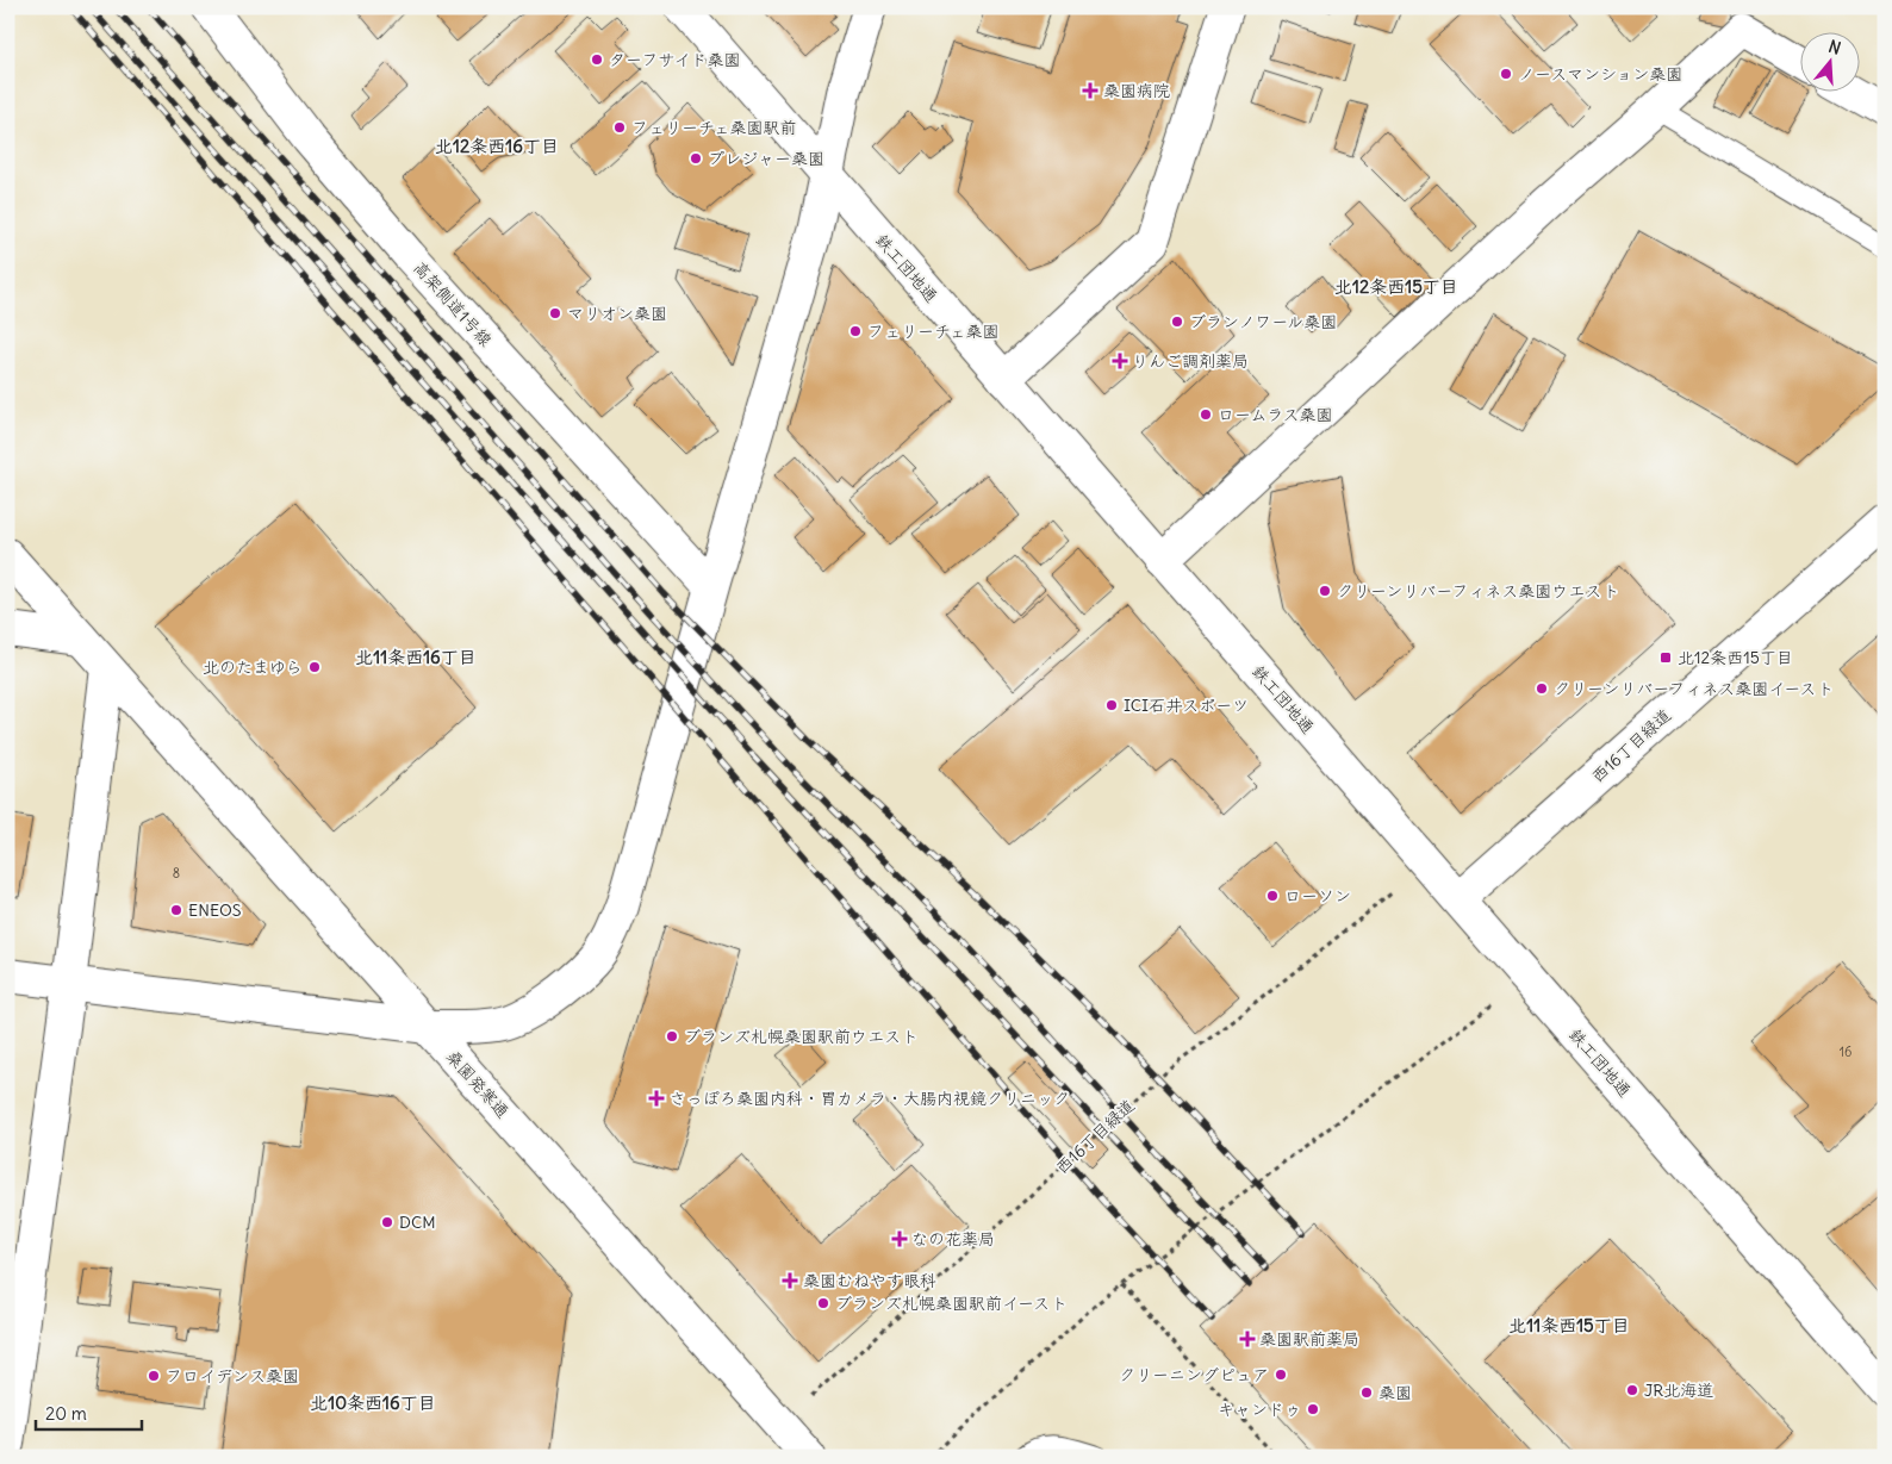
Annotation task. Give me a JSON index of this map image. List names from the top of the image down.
{
  "streets": {
    "street": [
      "鉄工団地通",
      "高架側道1号線",
      "西16丁目緑道",
      "桑園発寒通"
    ]
  },
  "crossings": [
    ["鉄工団地通", "西16丁目緑道"]
  ],
  "districts": [
    "北12条西16丁目",
    "北12条西15丁目",
    "北11条西16丁目",
    "北11条西15丁目",
    "北10条西16丁目"
  ],
  "places": {
    "other": [
      "ターフサイド桑園",
      "ノースマンション桑園",
      "フェリーチェ桑園駅前",
      "プレジャー桑園",
      "マリオン桑園",
      "ブランノワール桑園",
      "フェリーチェ桑園",
      "ロームラス桑園",
      "クリーンリバーフィネス桑園ウエスト",
      "北のたまゆら",
      "クリーンリバーフィネス桑園イースト",
      "ICI石井スポーツ",
      "ローソン",
      "ENEOS",
      "ブランズ札幌桑園駅前ウエスト",
      "DCM",
      "ブランズ札幌桑園駅前イースト",
      "クリーニングピュア",
      "フロイデンス桑園",
      "JR北海道",
      "桑園",
      "キャンドゥ"
    ],
    "health": [
      "桑園病院",
      "りんご調剤薬局",
      "さっぽろ桑園内科・胃カメラ・大腸内視鏡クリニック",
      "なの花薬局",
      "桑園むねやす眼科",
      "桑園駅前薬局"
    ],
    "transit": ["北12条西15丁目"]
  },
  "house_numbers": ["8", "16"],
  "scale_bar": "20 m",
  "north": "top"
}
